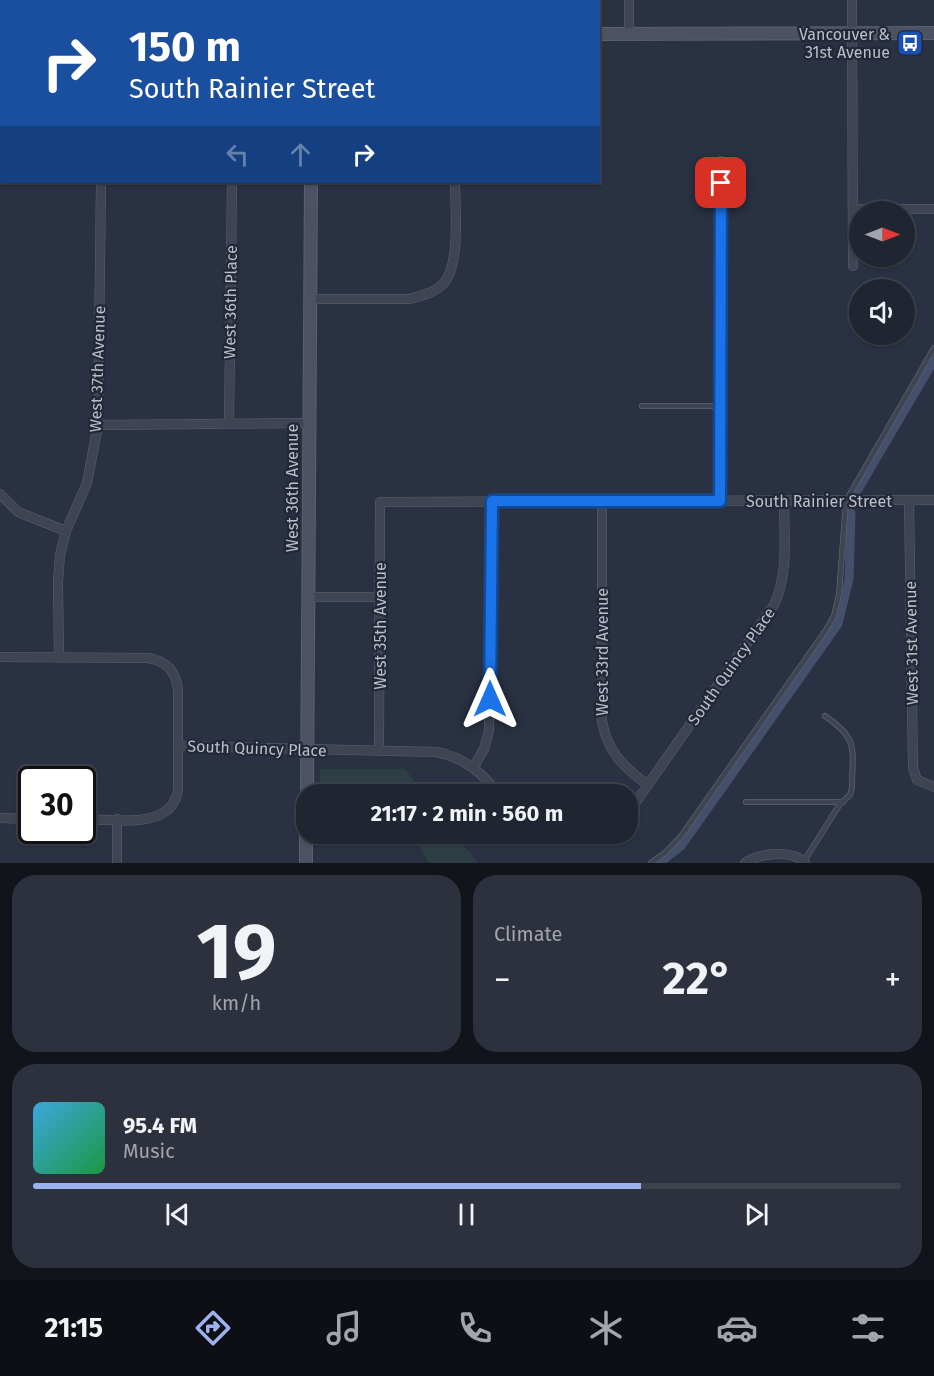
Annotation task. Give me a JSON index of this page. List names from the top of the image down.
{
  "streets": {
    "street": [
      "West 36th Place",
      "West 37th Avenue",
      "West 36th Avenue",
      "South Rainier Street",
      "West 35th Avenue",
      "West 31st Avenue",
      "West 33rd Avenue",
      "South Quincy Place"
    ]
  },
  "crossings": [
    ["West 36th Avenue", "South Quincy Place"],
    ["South Rainier Street", "West 35th Avenue"],
    ["South Rainier Street", "West 31st Avenue"],
    ["South Rainier Street", "West 33rd Avenue"],
    ["South Rainier Street", "South Quincy Place"],
    ["West 35th Avenue", "South Quincy Place"],
    ["West 33rd Avenue", "South Quincy Place"]
  ],
  "places": {
    "bus stop": ["Vancouver & 31st Avenue"]
  },
  "north": "right",
  "page": {
    "turn": ["150 m", "South Rainier Street"],
    "limit": "30",
    "trip": "21:17 · 2 min · 560 m",
    "tile": [
      ["19", "km/h"],
      "Climate"
    ],
    "heat": ["−", "22°", "+"],
    "song": ["95.4 FM", "Music"],
    "tabs": "21:15"
  }
}
